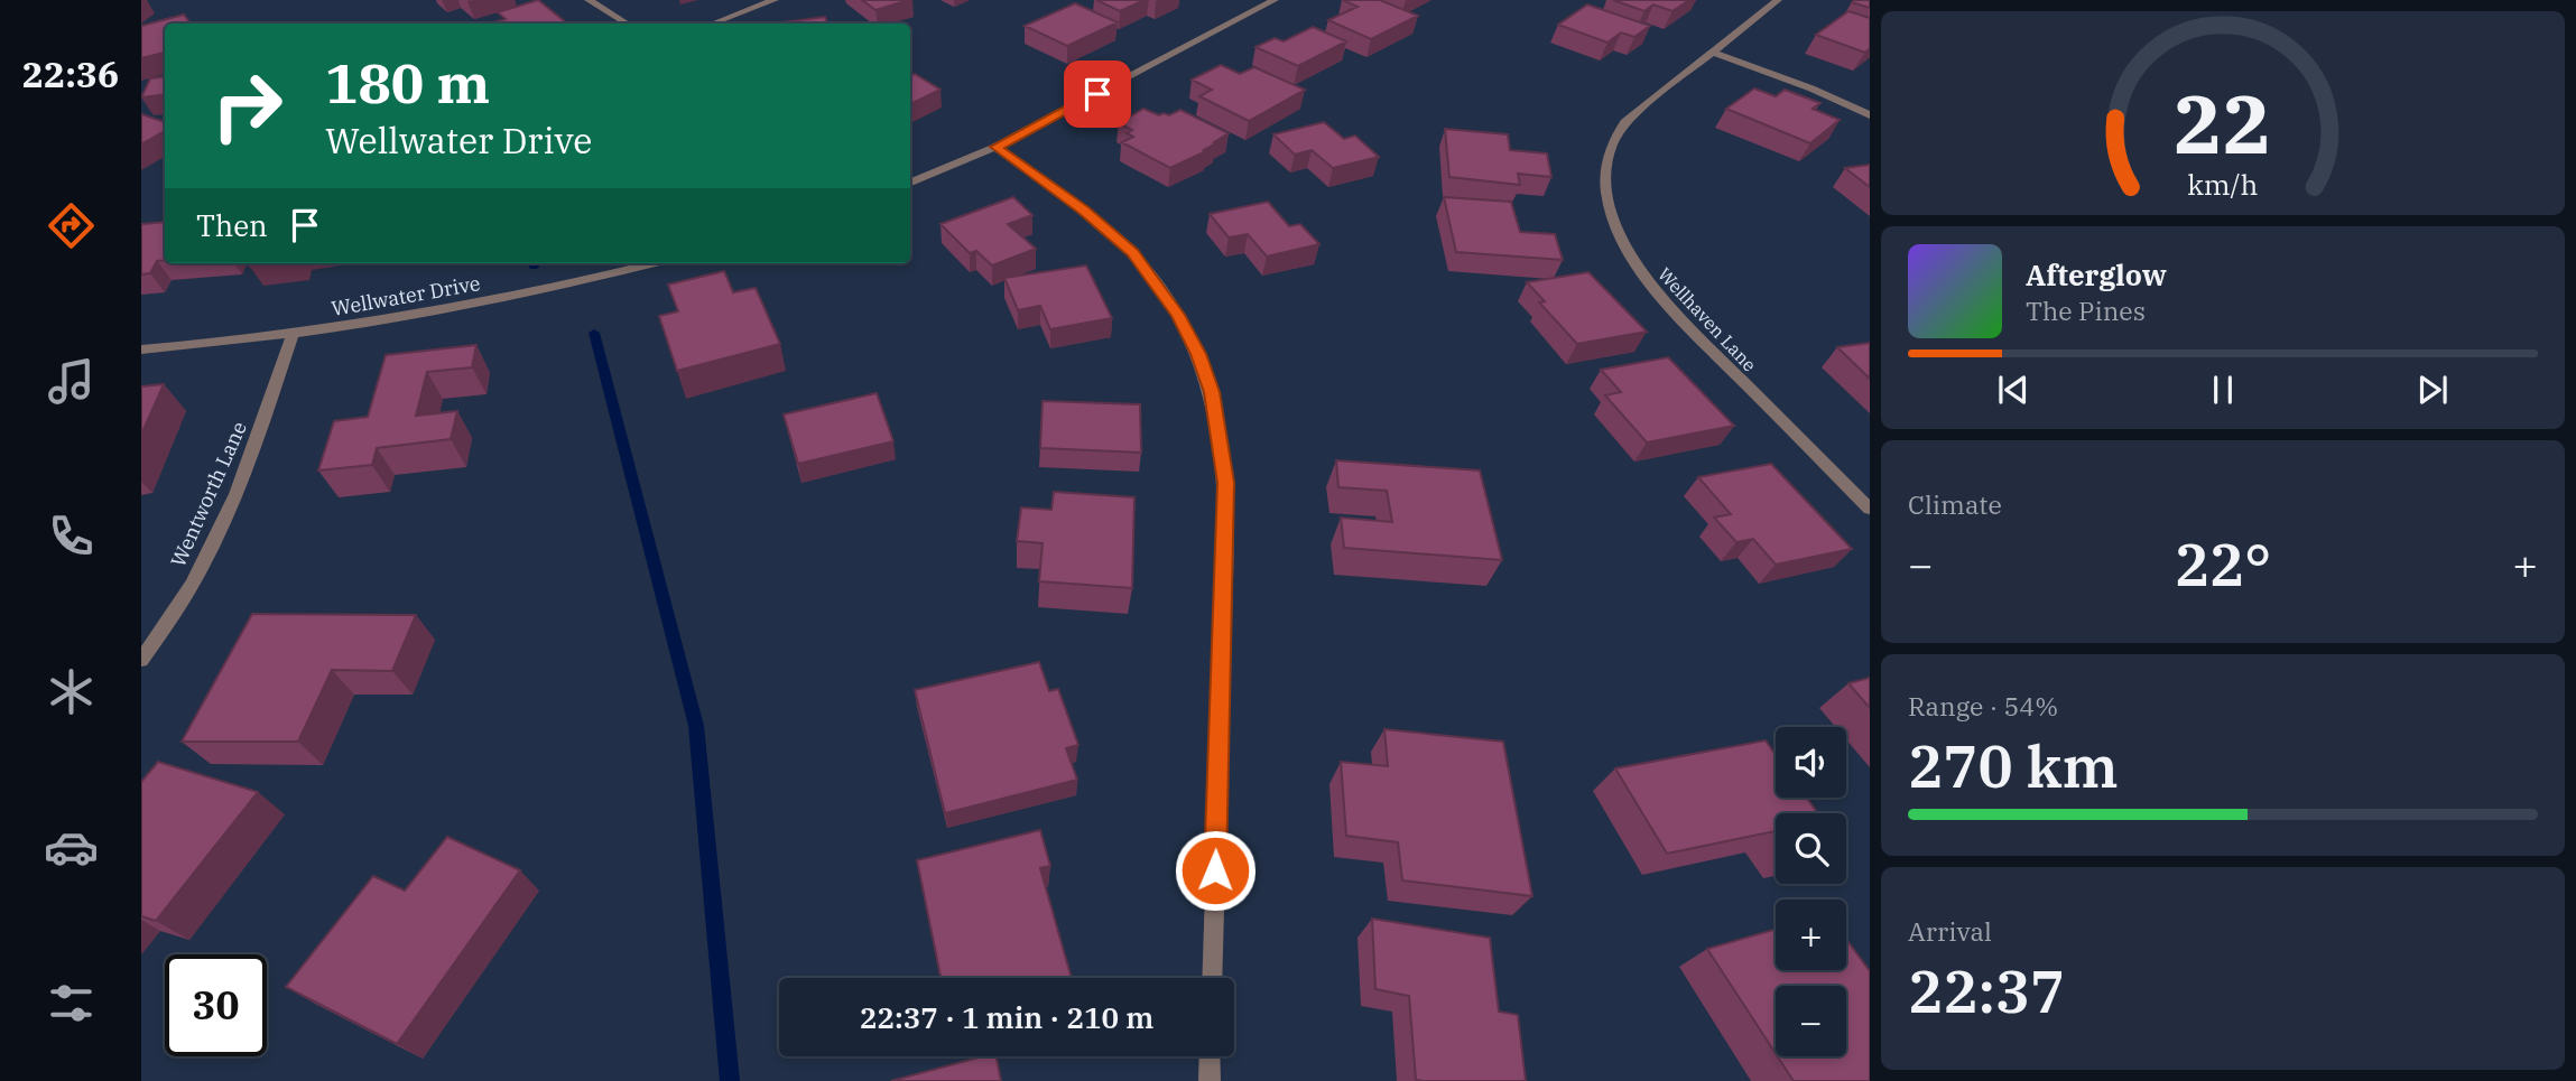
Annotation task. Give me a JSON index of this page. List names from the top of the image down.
{
  "streets": {
    "street": ["Wellwater Drive", "Wellhaven Lane", "Wentworth Lane"]
  },
  "crossings": [
    ["Wellwater Drive", "Wentworth Lane"]
  ],
  "page": {
    "tabs": "22:36",
    "turn": ["180 m", "Wellwater Drive"],
    "then": "Then",
    "song": ["Afterglow", "The Pines"],
    "tile": [
      "Climate",
      ["Range · 54%", "270 km"],
      ["Arrival", "22:37"]
    ],
    "heat": ["−", "22°", "+"],
    "map_buttons": ["+", "−"],
    "limit": "30",
    "trip": "22:37 · 1 min · 210 m",
    "gauge": ["22", "km/h"]
  }
}
